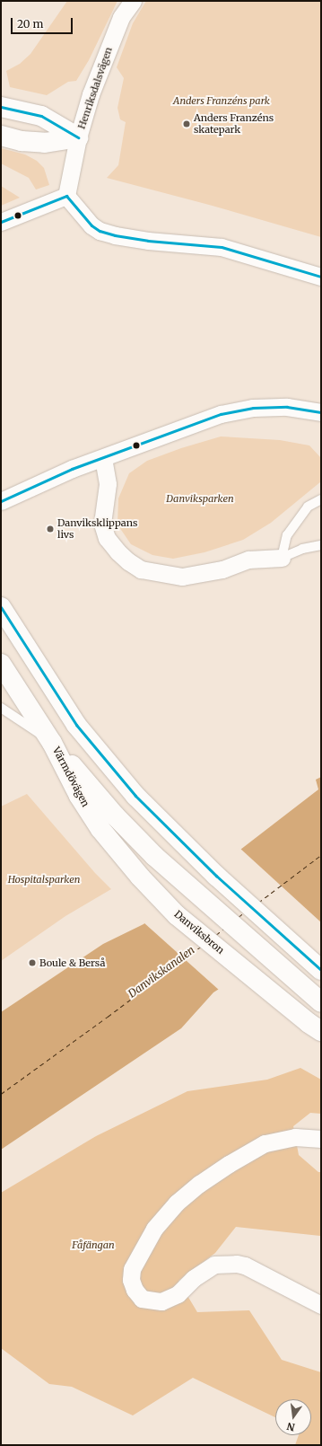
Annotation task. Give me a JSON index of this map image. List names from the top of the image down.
{
  "streets": {
    "main road": ["Värmdövägen", "Danviksbron"],
    "street": ["Henriksdalsvägen"]
  },
  "crossings": [
    ["Värmdövägen", "Danviksbron"]
  ],
  "water": ["Danvikskanalen"],
  "parks": [
    "Anders Franzéns park",
    "Danviksparken",
    "Hospitalsparken",
    "Fåfängan"
  ],
  "places": ["Anders Franzéns skatepark", "Danviksklippans livs", "Boule & Berså"],
  "scale_bar": "20 m",
  "north": "bottom"
}
